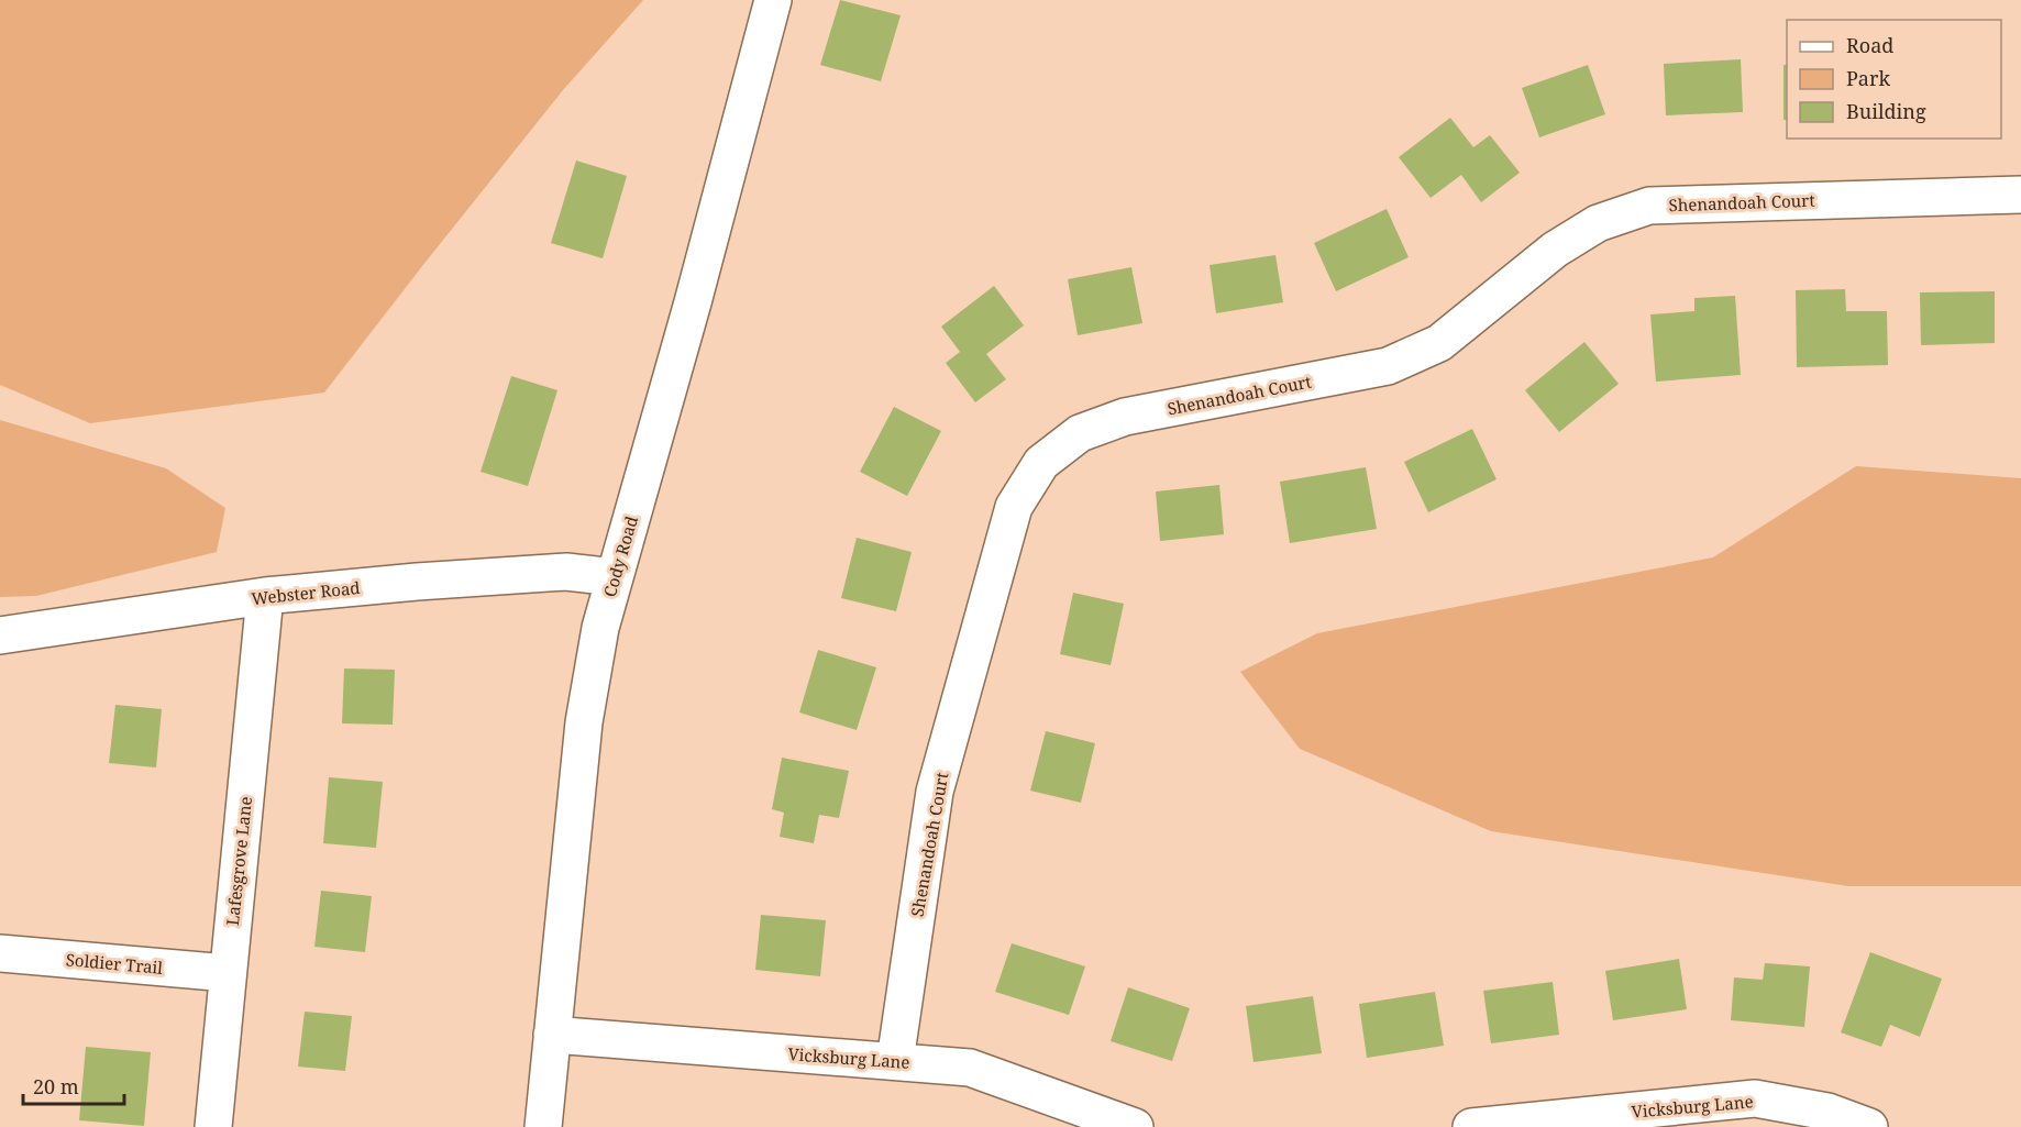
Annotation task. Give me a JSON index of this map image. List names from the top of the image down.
{
  "streets": {
    "street": [
      "Shenandoah Court",
      "Cody Road",
      "Webster Road",
      "Lafesgrove Lane",
      "Soldier Trail",
      "Vicksburg Lane"
    ]
  },
  "crossings": [
    ["Shenandoah Court", "Vicksburg Lane"],
    ["Cody Road", "Webster Road"],
    ["Cody Road", "Vicksburg Lane"],
    ["Webster Road", "Lafesgrove Lane"],
    ["Lafesgrove Lane", "Soldier Trail"]
  ],
  "legend": ["Road", "Park", "Building"],
  "scale_bar": "20 m"
}
